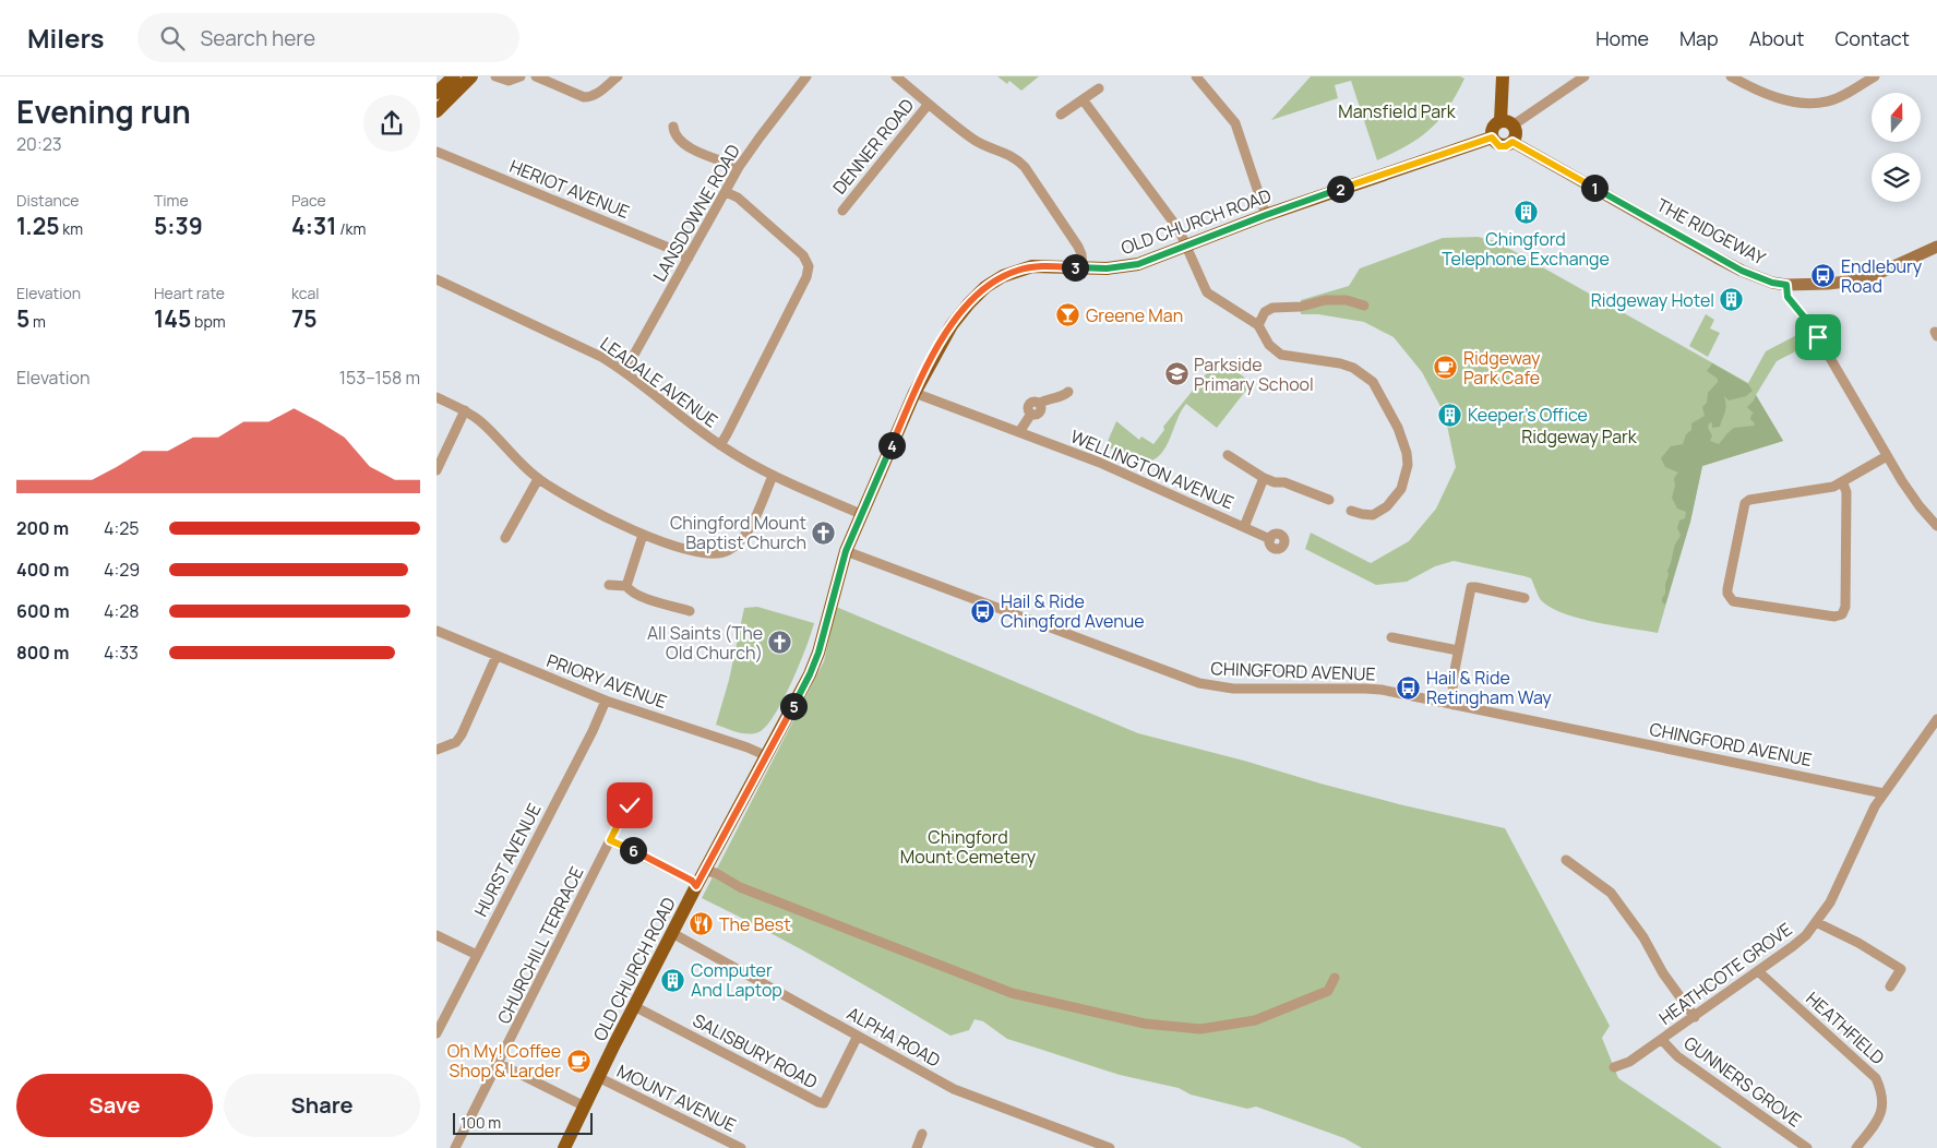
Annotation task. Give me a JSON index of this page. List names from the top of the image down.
{
  "streets": {
    "main road": ["OLD CHURCH ROAD", "THE RIDGEWAY"],
    "street": [
      "DENNER ROAD",
      "HERIOT AVENUE",
      "LANSDOWNE ROAD",
      "LEADALE AVENUE",
      "WELLINGTON AVENUE",
      "CHINGFORD AVENUE",
      "PRIORY AVENUE",
      "HURST AVENUE",
      "CHURCHILL TERRACE",
      "HEATHCOTE GROVE",
      "HEATHFIELD",
      "ALPHA ROAD",
      "SALISBURY ROAD",
      "GUNNERS GROVE",
      "MOUNT AVENUE"
    ]
  },
  "crossings": [
    ["HERIOT AVENUE", "LANSDOWNE ROAD"],
    ["LANSDOWNE ROAD", "LEADALE AVENUE"],
    ["OLD CHURCH ROAD", "THE RIDGEWAY"],
    ["OLD CHURCH ROAD", "LEADALE AVENUE"],
    ["OLD CHURCH ROAD", "WELLINGTON AVENUE"],
    ["OLD CHURCH ROAD", "CHINGFORD AVENUE"],
    ["OLD CHURCH ROAD", "PRIORY AVENUE"],
    ["OLD CHURCH ROAD", "ALPHA ROAD"],
    ["OLD CHURCH ROAD", "SALISBURY ROAD"],
    ["OLD CHURCH ROAD", "MOUNT AVENUE"],
    ["CHINGFORD AVENUE", "HEATHCOTE GROVE"],
    ["PRIORY AVENUE", "HURST AVENUE"],
    ["HEATHCOTE GROVE", "HEATHFIELD"],
    ["HEATHCOTE GROVE", "GUNNERS GROVE"],
    ["ALPHA ROAD", "SALISBURY ROAD"]
  ],
  "parks": ["Mansfield Park", "Ridgeway Park", "Chingford Mount Cemetery"],
  "places": {
    "building": [
      "Chingford Telephone Exchange",
      "Ridgeway Hotel",
      "Keeper's Office",
      "Computer And Laptop"
    ],
    "bus stop": ["Endlebury Road", "Hail & Ride Chingford Avenue", "Hail & Ride Retingham Way"],
    "bar": ["Greene Man"],
    "cafe": ["Ridgeway Park Cafe", "Oh My! Coffee Shop & Larder"],
    "school or university": ["Parkside Primary School"],
    "church": ["Chingford Mount Baptist Church", "All Saints (The Old Church)"],
    "restaurant": ["The Best"]
  },
  "scale_bar": "100 m",
  "north": "top",
  "page": {
    "header": "Milers",
    "search": "Search here",
    "nav": [
      "Home",
      "Map",
      "About",
      "Contact"
    ],
    "heading": ["Evening run", "20:23"],
    "stats": [
      ["Distance", "1.25 km"],
      ["Time", "5:39"],
      ["Pace", "4:31 /km"],
      ["Elevation", "5 m"],
      ["Heart rate", "145 bpm"],
      ["kcal", "75"]
    ],
    "pins": [
      "1",
      "2",
      "3",
      "4",
      "5",
      "6"
    ],
    "chart": ["Elevation", "153–158 m"],
    "list": [
      {
        "name": "200 m",
        "note": "4:25"
      },
      {
        "name": "400 m",
        "note": "4:29"
      },
      {
        "name": "600 m",
        "note": "4:28"
      },
      {
        "name": "800 m",
        "note": "4:33"
      }
    ],
    "buttons": ["Save", "Share"],
    "scale": "100 m"
  }
}
